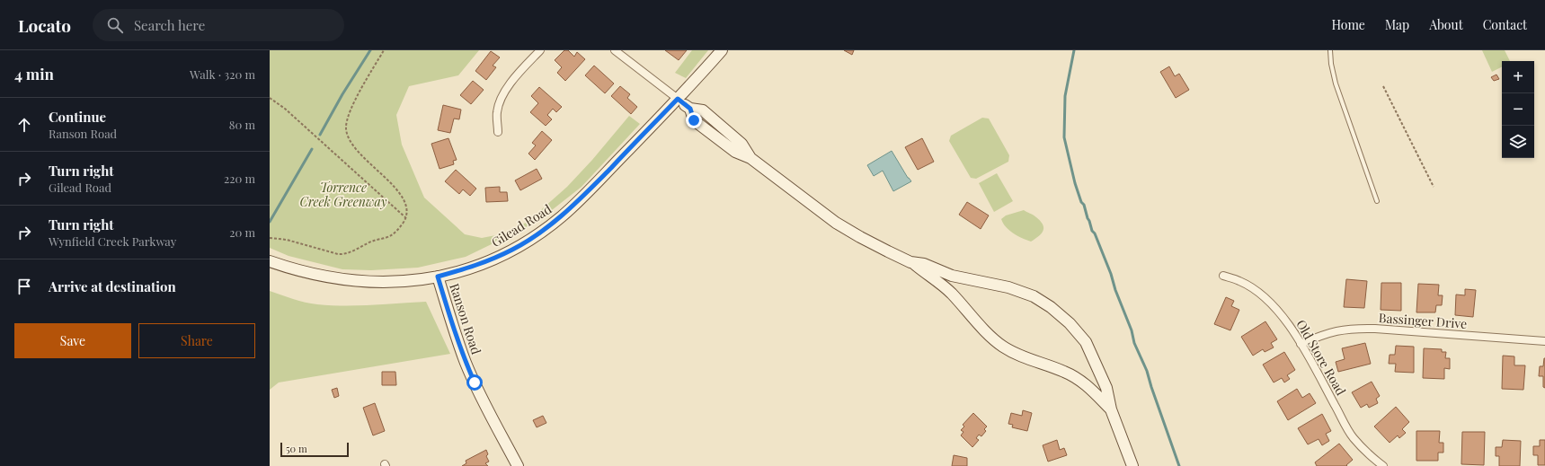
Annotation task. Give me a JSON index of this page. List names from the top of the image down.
{
  "streets": {
    "street": [
      "Gilead Road",
      "Ranson Road",
      "Bassinger Drive",
      "Old Store Road"
    ]
  },
  "crossings": [
    ["Gilead Road", "Ranson Road"],
    ["Bassinger Drive", "Old Store Road"]
  ],
  "parks": ["Torrence Creek Greenway"],
  "scale_bar": "50 m",
  "page": {
    "header": "Locato",
    "search": "Search here",
    "nav": [
      "Home",
      "Map",
      "About",
      "Contact"
    ],
    "heading": ["4 min", "Walk · 320 m"],
    "map_buttons": ["+", "−"],
    "list": [
      ["Continue", "Ranson Road", "80 m"],
      ["Turn right", "Gilead Road", "220 m"],
      ["Turn right", "Wynfield Creek Parkway", "20 m"],
      "Arrive at destination"
    ],
    "buttons": ["Save", "Share"],
    "scale": "50 m"
  }
}
